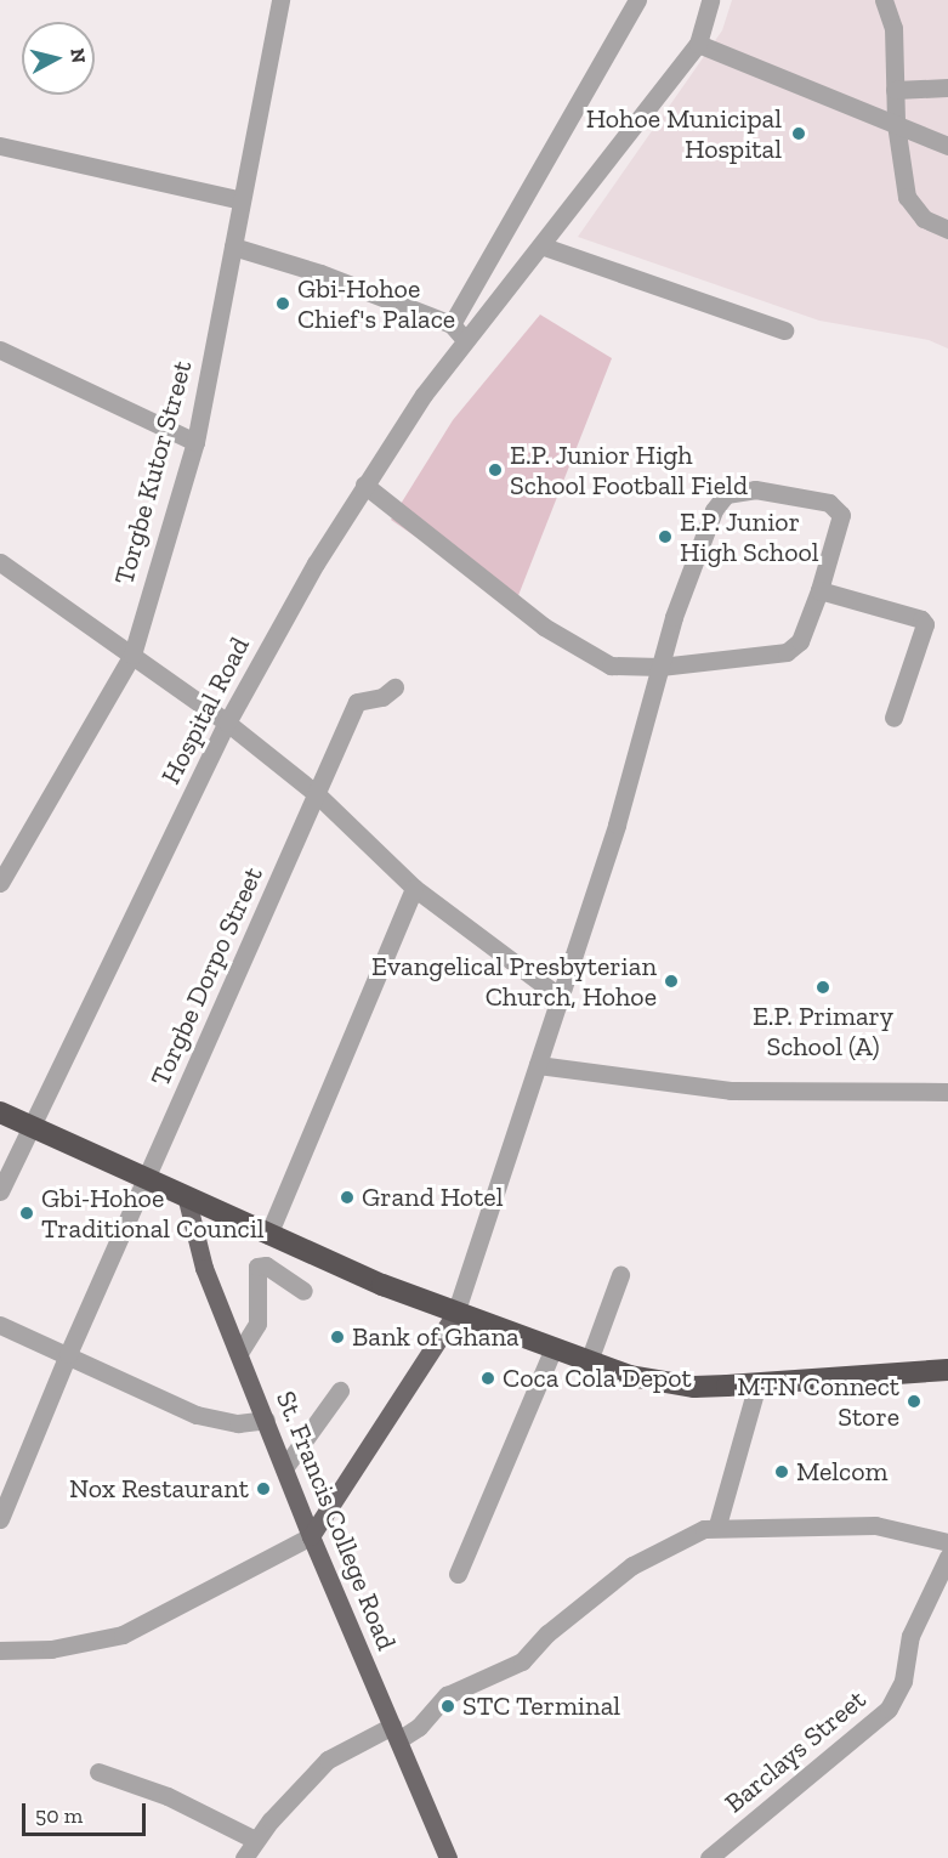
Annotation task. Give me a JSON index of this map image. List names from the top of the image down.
{
  "streets": {
    "main road": ["St. Francis College Road"],
    "street": [
      "Torgbe Kutor Street",
      "Hospital Road",
      "Torgbe Dorpo Street",
      "Barclays Street"
    ]
  },
  "places": [
    "Hohoe Municipal Hospital",
    "Gbi-Hohoe Chief's Palace",
    "E.P. Junior High School Football Field",
    "E.P. Junior High School",
    "Evangelical Presbyterian Church, Hohoe",
    "E.P. Primary School (A)",
    "Grand Hotel",
    "Gbi-Hohoe Traditional Council",
    "Bank of Ghana",
    "Coca Cola Depot",
    "MTN Connect Store",
    "Melcom",
    "Nox Restaurant",
    "STC Terminal"
  ],
  "scale_bar": "50 m",
  "north": "right"
}
